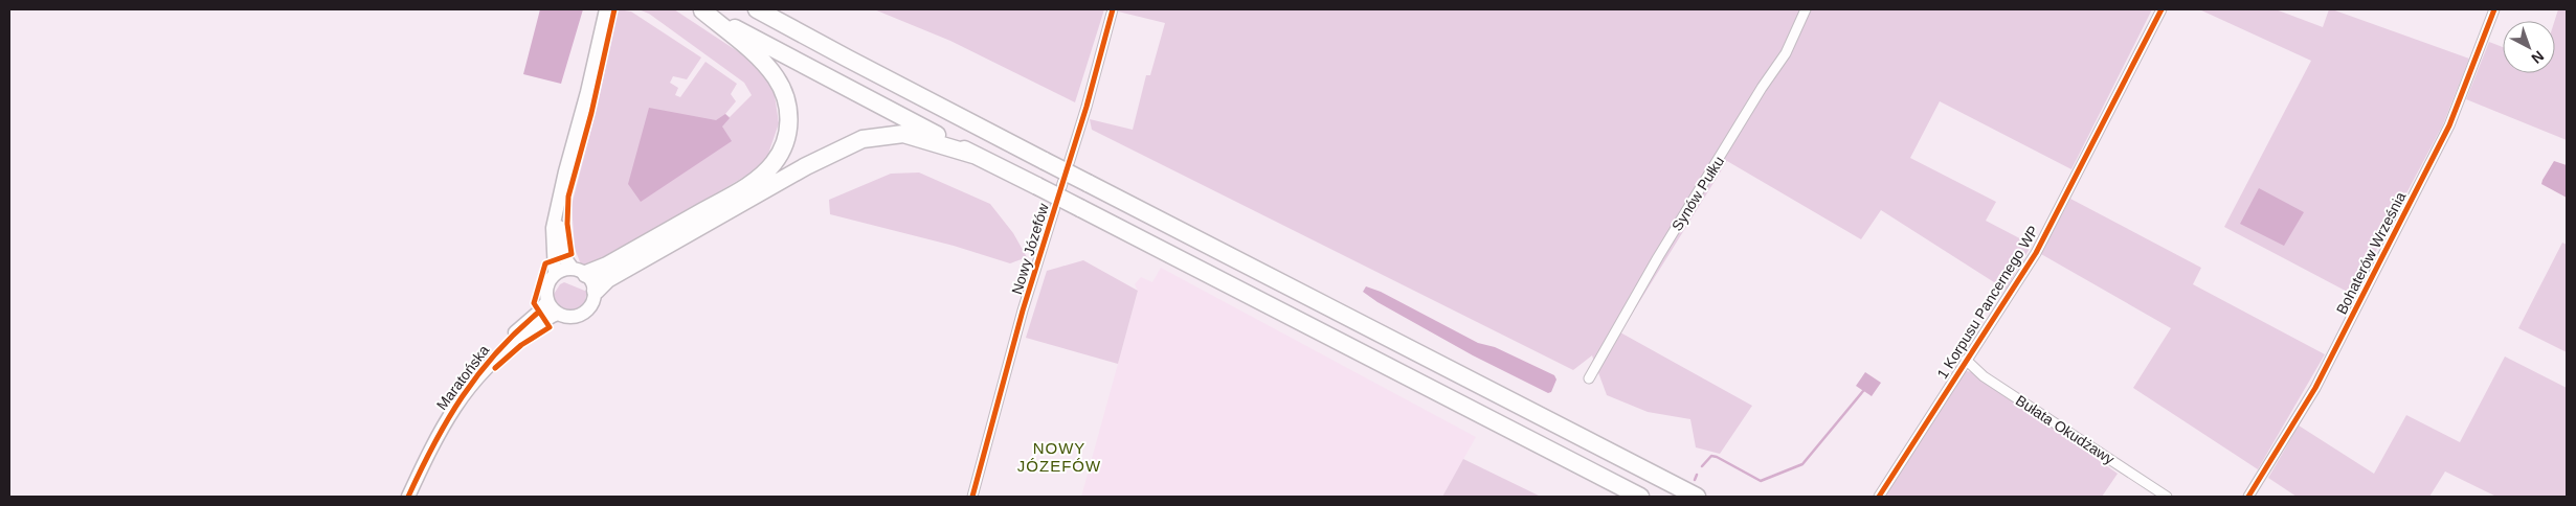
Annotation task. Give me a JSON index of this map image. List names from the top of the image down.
{
  "streets": {
    "main road": ["Maratońska"],
    "street": [
      "Synów Pułku",
      "Nowy Józefów",
      "Bohaterów Września",
      "1 Korpusu Pancernego WP",
      "Bułata Okudżawy"
    ]
  },
  "crossings": [
    ["1 Korpusu Pancernego WP", "Bułata Okudżawy"]
  ],
  "districts": ["NOWY JÓZEFÓW"],
  "north": "bottom right"
}
